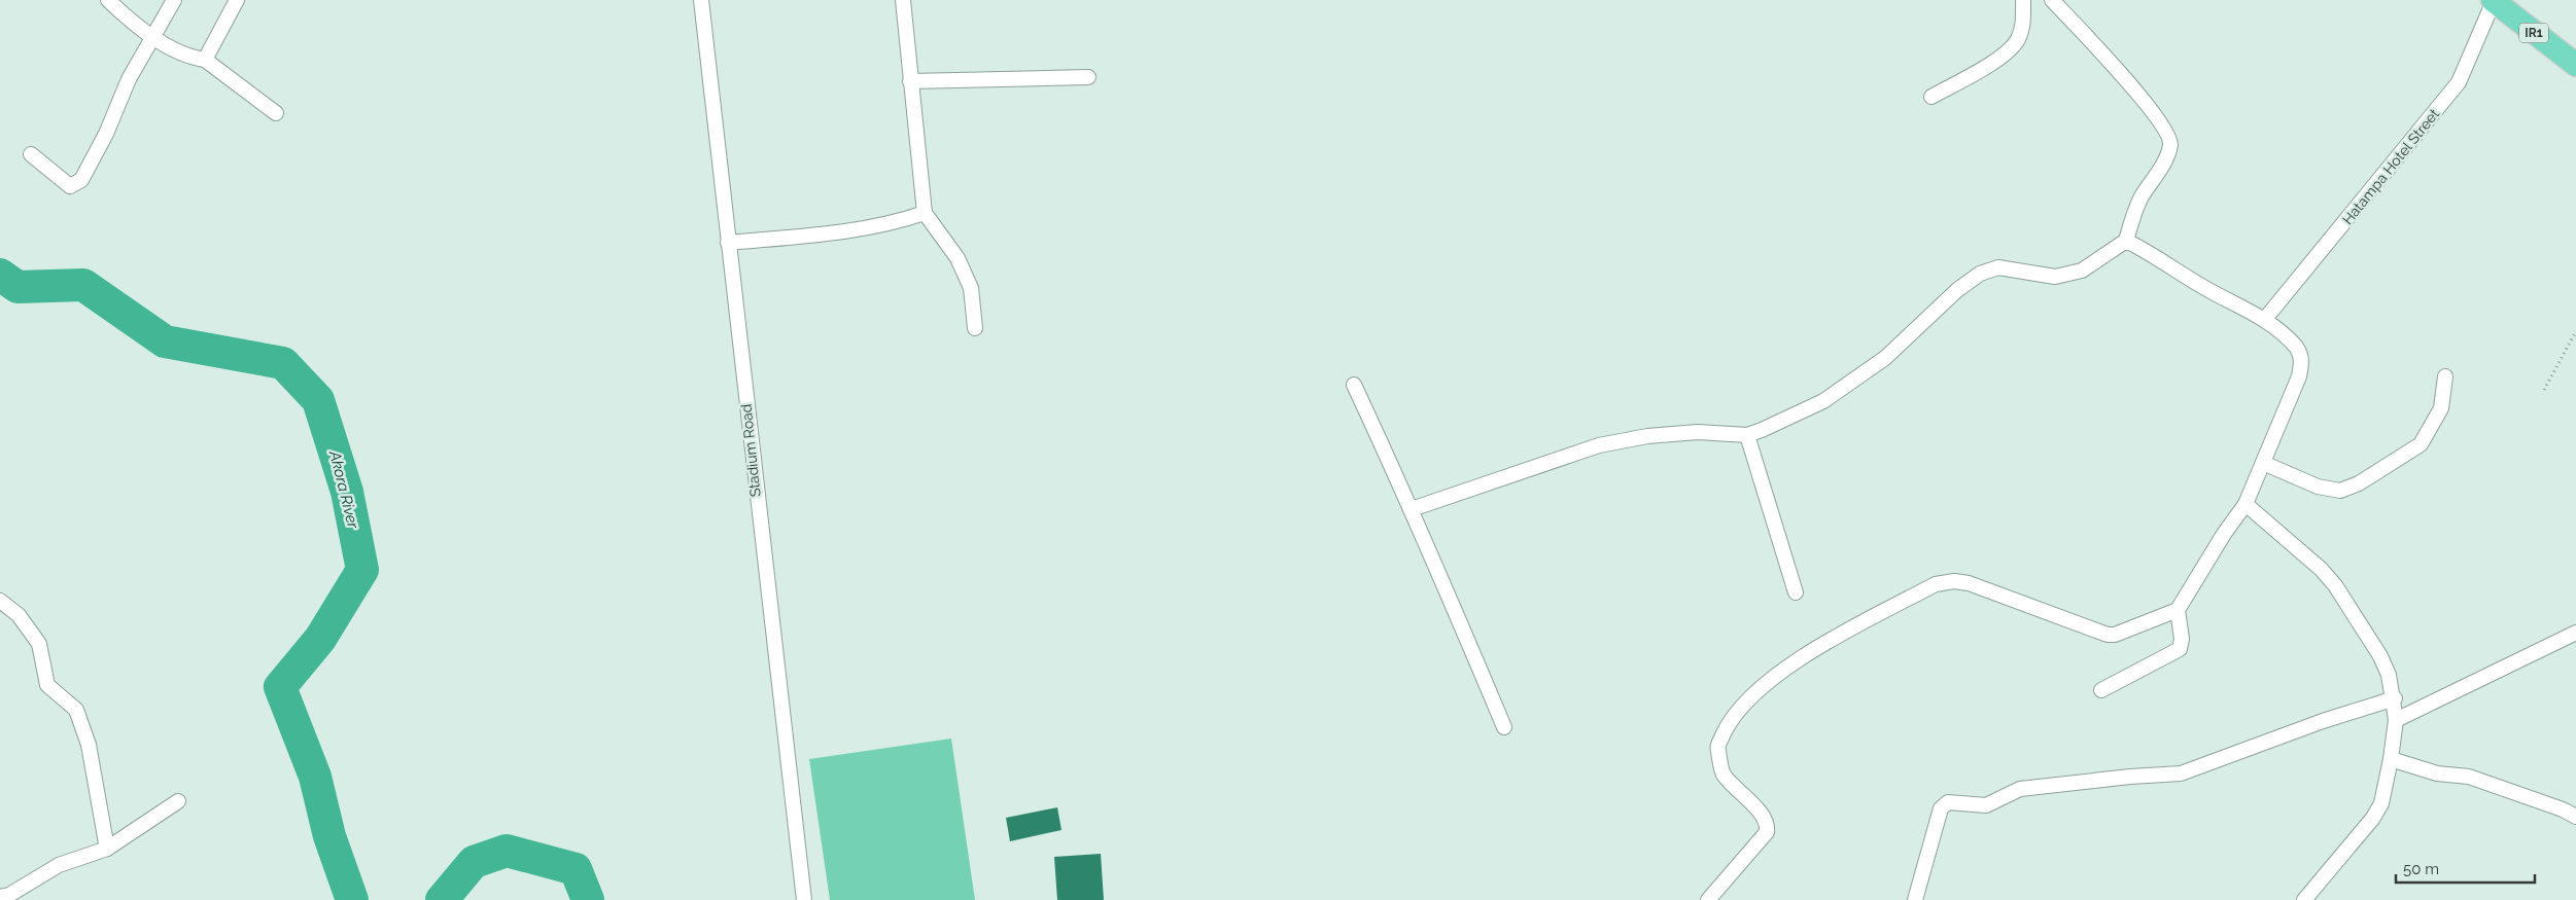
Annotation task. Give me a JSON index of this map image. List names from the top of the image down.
{
  "streets": {
    "main road": ["IR1"],
    "street": ["Hatampa Hotel Street", "Stadium Road"]
  },
  "crossings": [
    ["IR1", "Hatampa Hotel Street"]
  ],
  "water": ["Akora River"],
  "scale_bar": "50 m"
}
